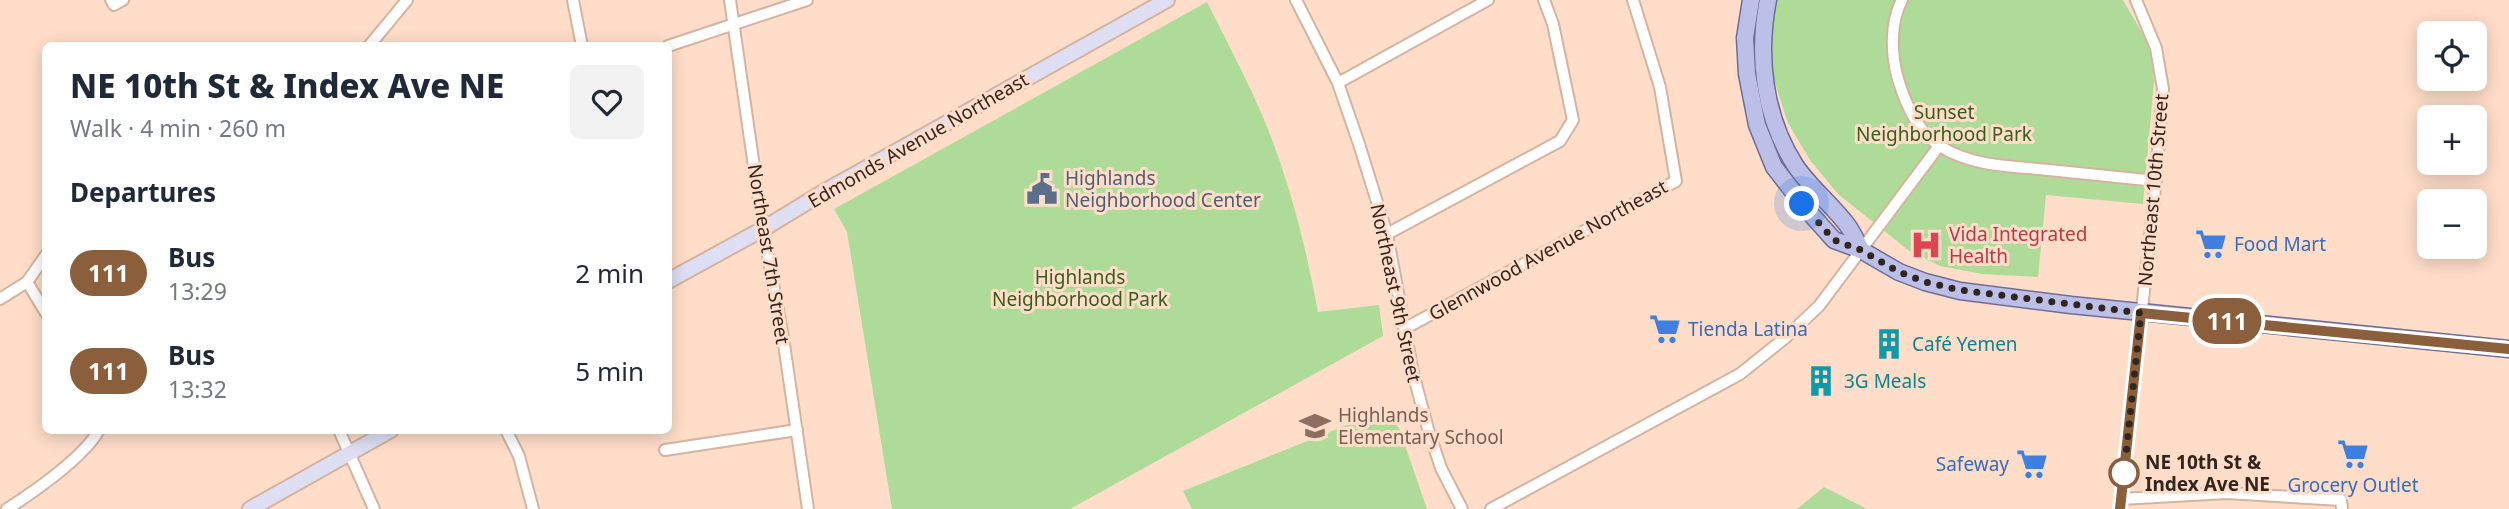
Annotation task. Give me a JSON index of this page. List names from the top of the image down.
{
  "streets": {
    "street": [
      "Edmonds Avenue Northeast",
      "Northeast 10th Street",
      "Glennwood Avenue Northeast",
      "Northeast 7th Street",
      "Northeast 9th Street"
    ]
  },
  "crossings": [
    ["Edmonds Avenue Northeast", "Northeast 7th Street"],
    ["Glennwood Avenue Northeast", "Northeast 9th Street"]
  ],
  "parks": ["Sunset Neighborhood Park", "Highlands Neighborhood Park"],
  "places": {
    "public building": ["Highlands Neighborhood Center"],
    "supermarket": [
      "Food Mart",
      "Tienda Latina",
      "Grocery Outlet",
      "Safeway"
    ],
    "hospital": ["Vida Integrated Health"],
    "building": ["Café Yemen", "3G Meals"],
    "school or university": ["Highlands Elementary School"],
    "other": ["NE 10th St & Index Ave NE"]
  },
  "lines": ["bus line 111"],
  "page": {
    "on_map": "111",
    "map_buttons": ["+", "−"],
    "heading": [
      ["NE 10th St & Index Ave NE", "Walk · 4 min · 260 m"],
      "Departures"
    ],
    "list": [
      {
        "mark": "111",
        "name": "Bus",
        "note": "13:29",
        "value": "2 min"
      },
      {
        "mark": "111",
        "name": "Bus",
        "note": "13:32",
        "value": "5 min"
      }
    ]
  }
}
